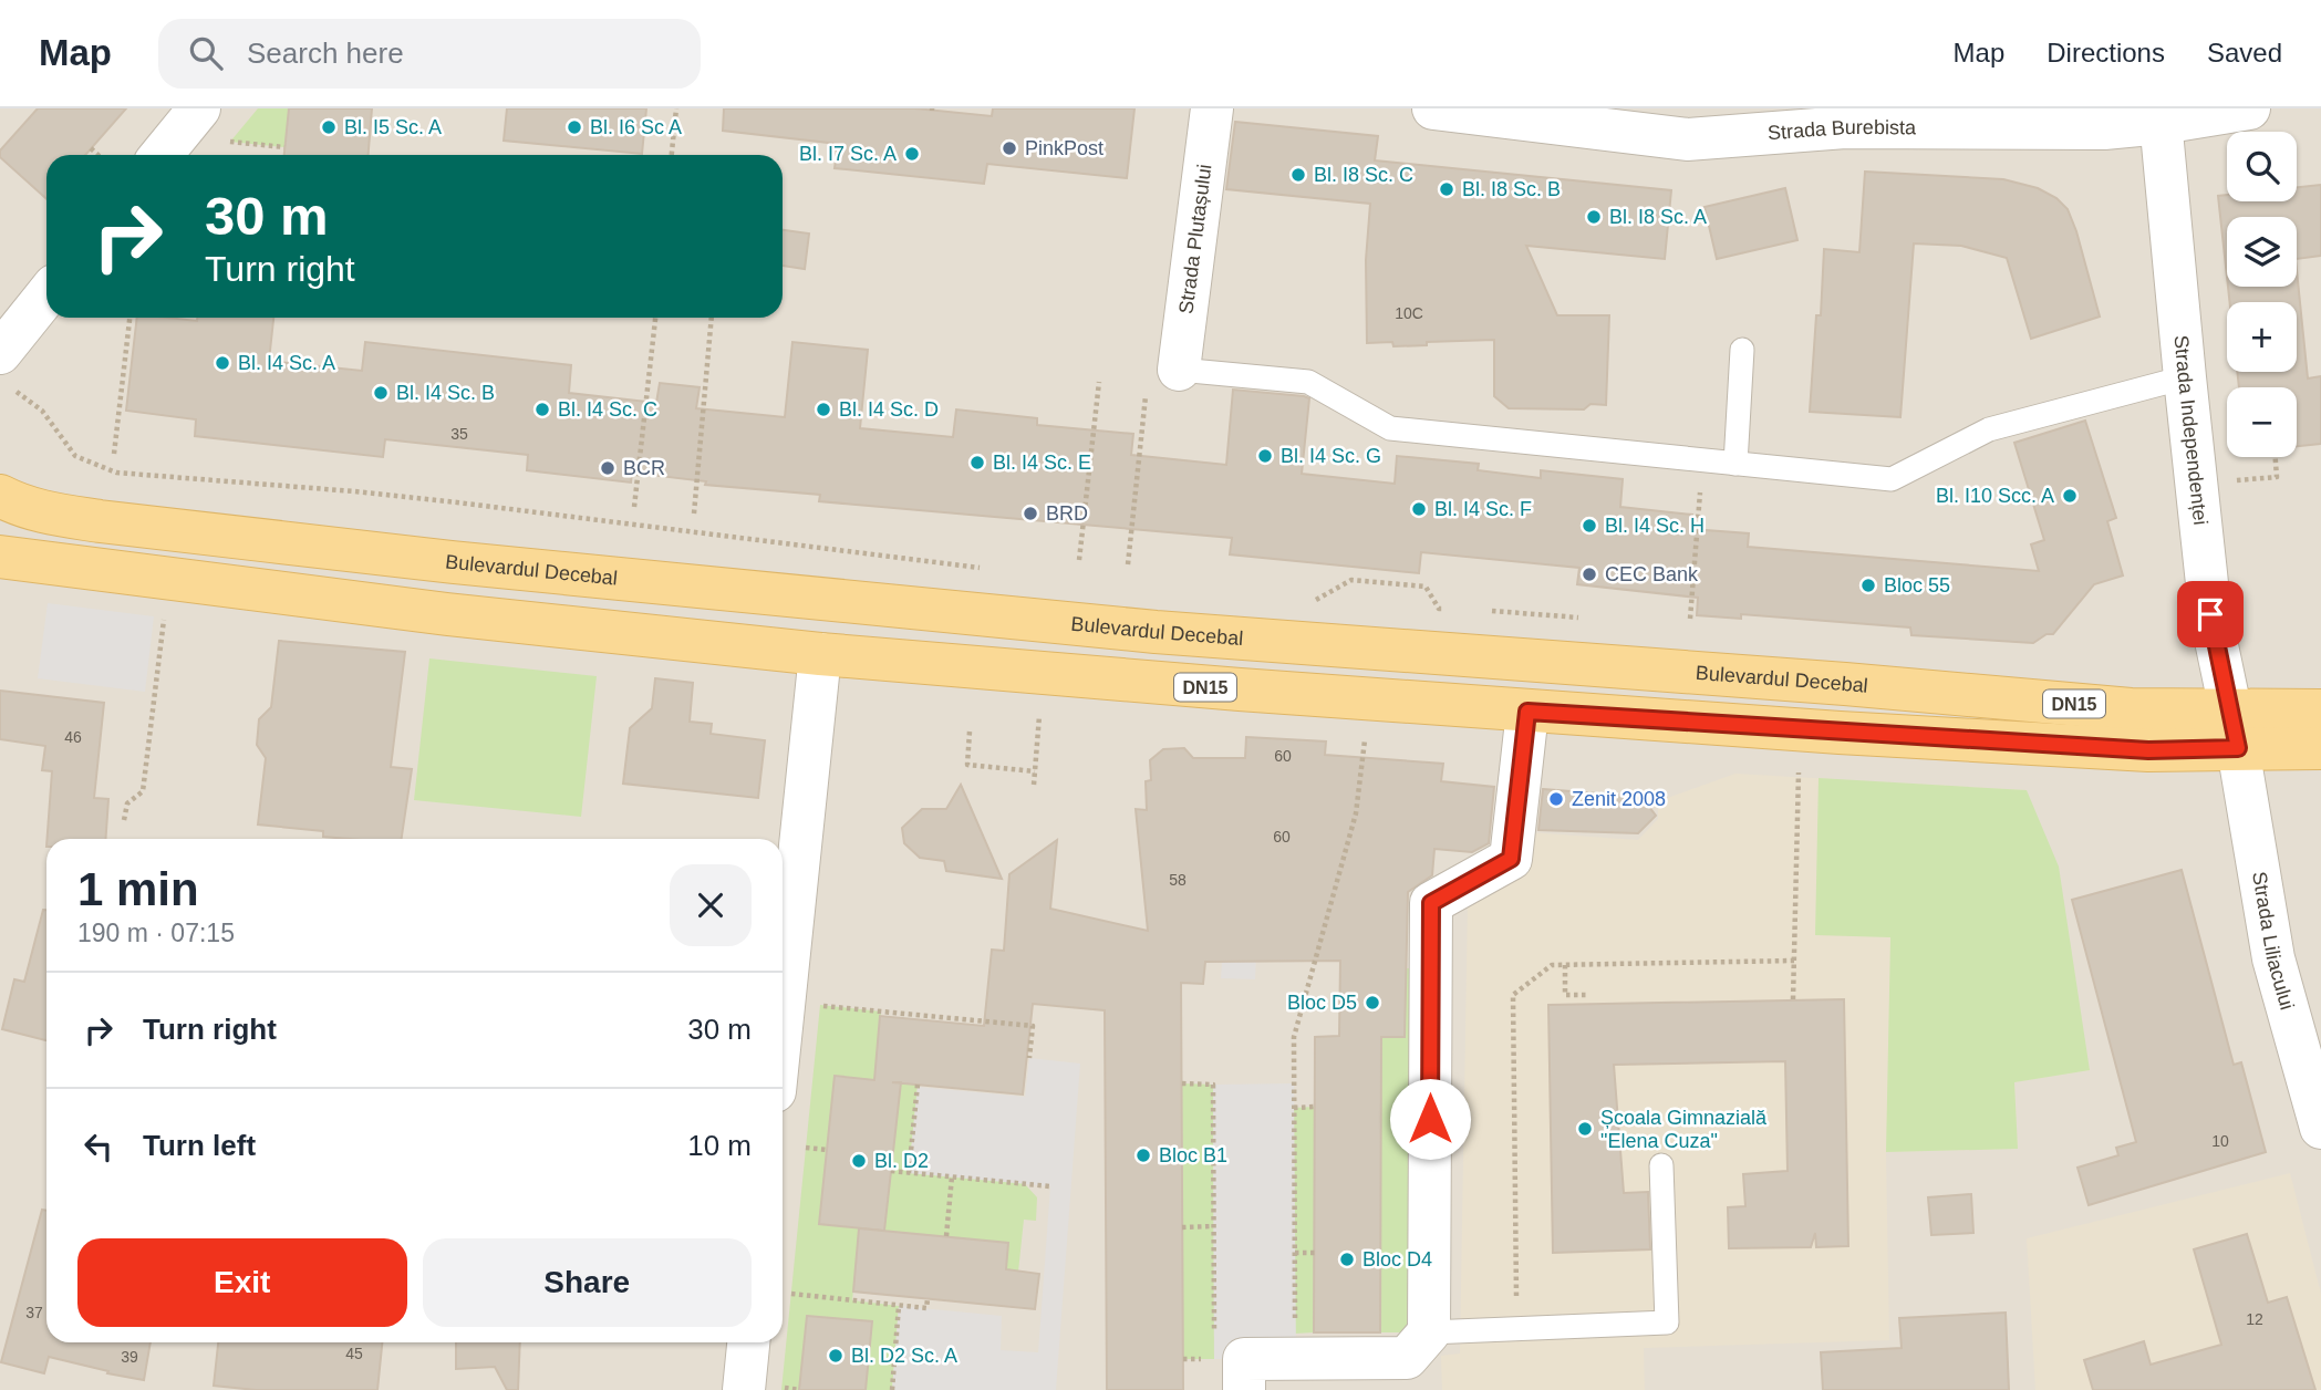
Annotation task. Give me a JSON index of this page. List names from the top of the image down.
{
  "streets": {
    "main road": ["Bulevardul Decebal", "DN15"],
    "street": [
      "Strada Burebista",
      "Strada Plutașului",
      "Strada Independenței",
      "Strada Liliacului"
    ]
  },
  "crossings": [
    ["Strada Burebista", "Strada Independenței"],
    ["Strada Independenței", "Bulevardul Decebal"],
    ["Strada Independenței", "Strada Liliacului"],
    ["Bulevardul Decebal", "Strada Liliacului"]
  ],
  "places": [
    "Bl. I5 Sc. A",
    "Bl. I6 Sc A",
    "PinkPost",
    "Bl. I7 Sc. A",
    "Bl. I8 Sc. C",
    "Bl. I8 Sc. B",
    "Bl. I8 Sc. A",
    "Bl. I4 Sc. A",
    "Bl. I4 Sc. B",
    "Bl. I4 Sc. C",
    "Bl. I4 Sc. D",
    "Bl. I4 Sc. G",
    "Bl. I4 Sc. E",
    "BCR",
    "Bl. I10 Scc. A",
    "Bl. I4 Sc. F",
    "BRD",
    "Bl. I4 Sc. H",
    "CEC Bank",
    "Bloc 55",
    "Zenit 2008",
    "Bloc D5",
    "Școala Gimnazială \"Elena Cuza\"",
    "Bloc B1",
    "Bl. D2",
    "Bloc D4",
    "Bl. D2 Sc. A"
  ],
  "house_numbers": [
    "10C",
    "35",
    "46",
    "60",
    "60",
    "58",
    "10",
    "37",
    "12",
    "45",
    "39"
  ],
  "page": {
    "header": "Map",
    "search": "Search here",
    "nav": ["Map", "Directions", "Saved"],
    "map_buttons": ["+", "−"],
    "turn": ["30 m", "Turn right"],
    "heading": ["1 min", "190 m · 07:15"],
    "list": [
      {
        "name": "Turn right",
        "value": "30 m"
      },
      {
        "name": "Turn left",
        "value": "10 m"
      }
    ],
    "buttons": ["Exit", "Share"]
  }
}
